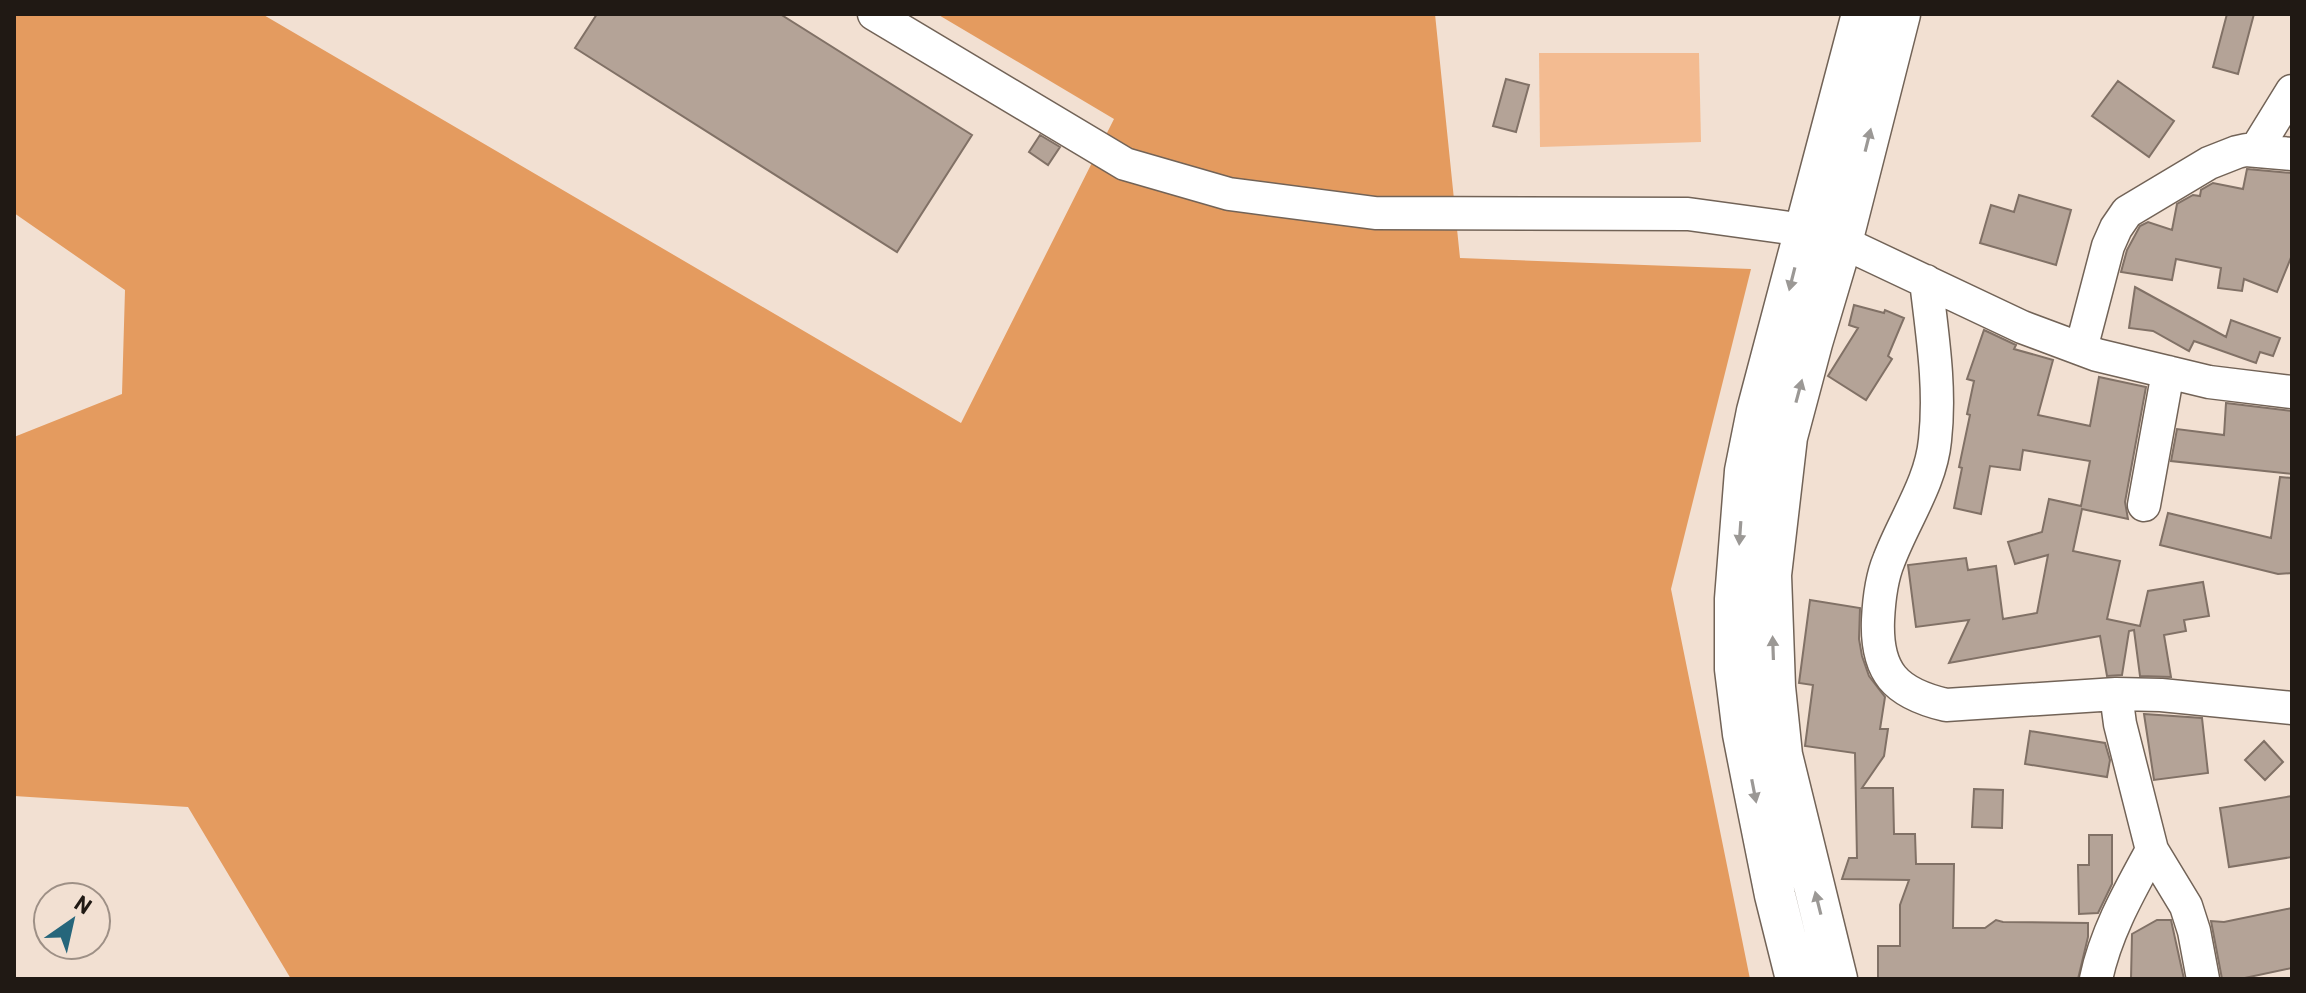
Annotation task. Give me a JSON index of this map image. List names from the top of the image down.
{
  "north": "top right"
}
